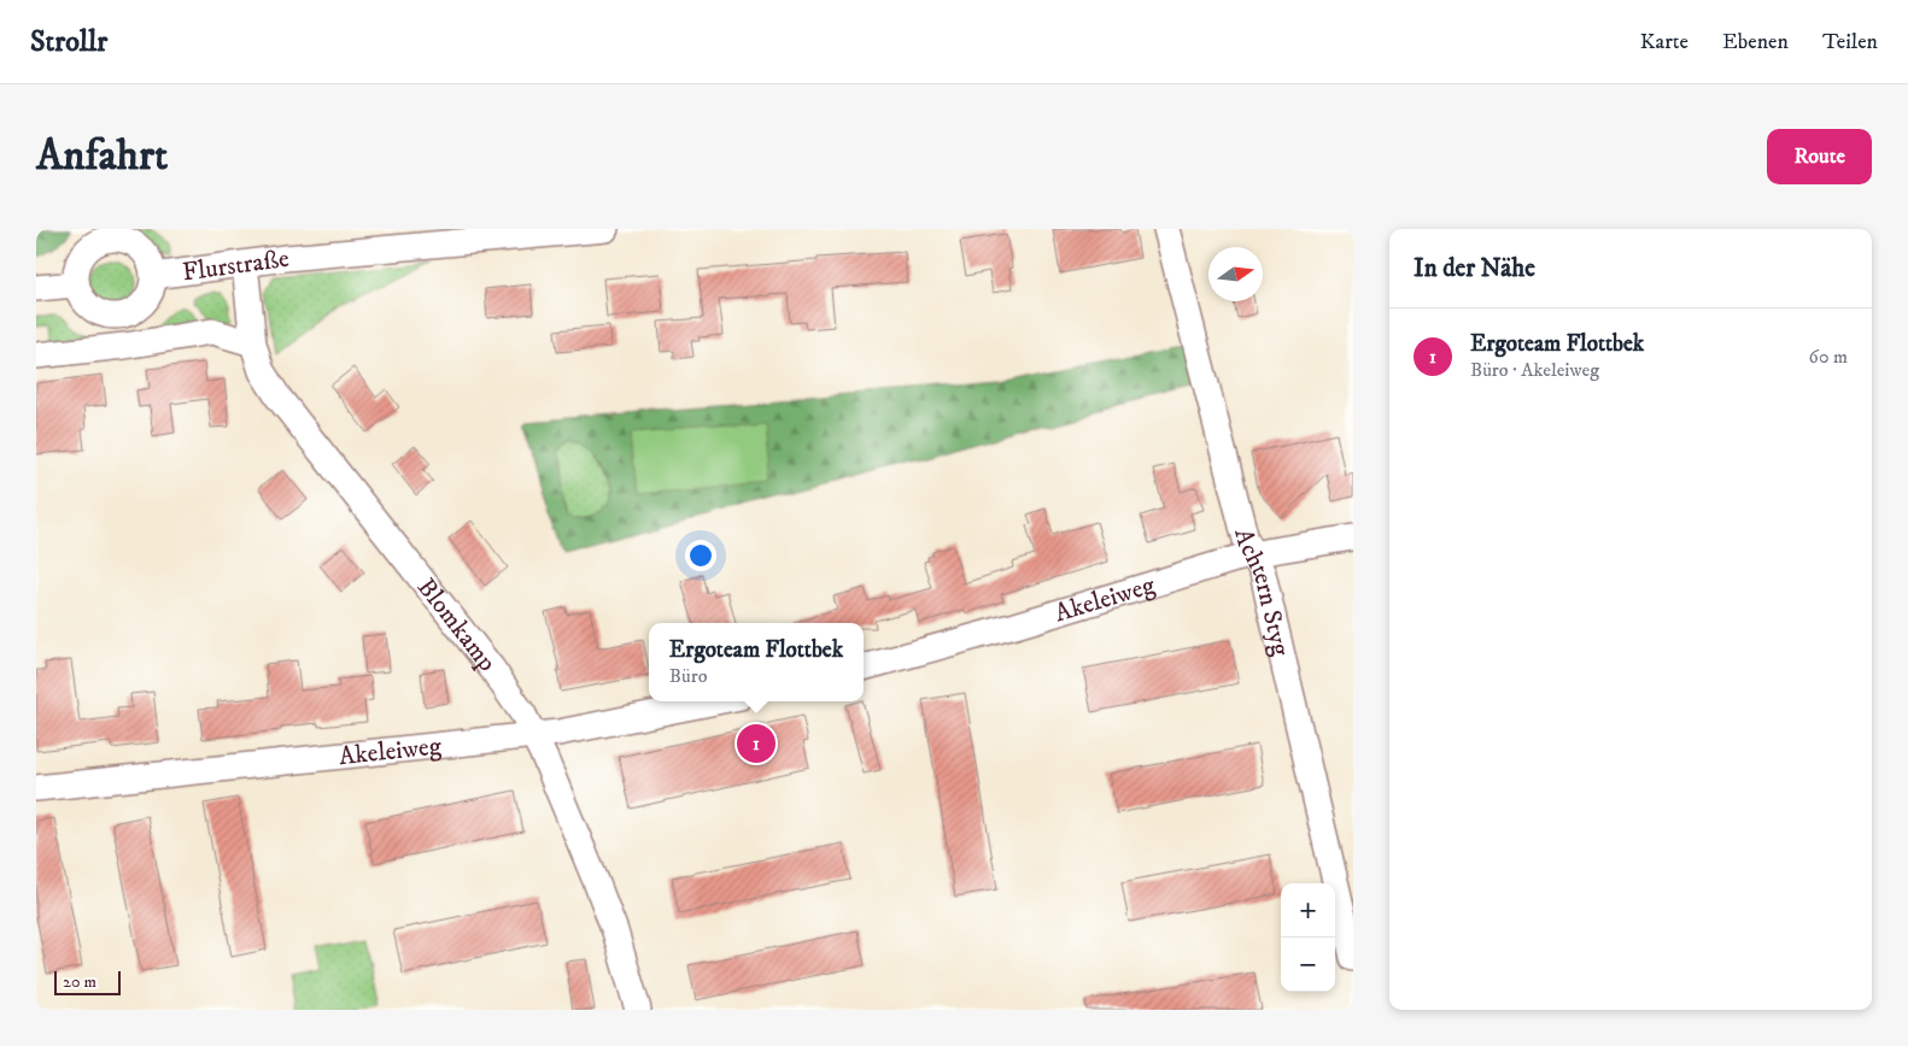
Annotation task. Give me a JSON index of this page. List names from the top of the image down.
{
  "streets": {
    "street": [
      "Flurstraße",
      "Achtern Styg",
      "Akeleiweg",
      "Blomkamp"
    ]
  },
  "crossings": [
    ["Flurstraße", "Blomkamp"],
    ["Achtern Styg", "Akeleiweg"],
    ["Akeleiweg", "Blomkamp"]
  ],
  "scale_bar": "20 m",
  "north": "right",
  "page": {
    "header": "Strollr",
    "nav": ["Karte", "Ebenen", "Teilen"],
    "buttons": "Route",
    "title": "Anfahrt",
    "heading": "In der Nähe",
    "list": [
      {
        "mark": "1",
        "name": "Ergoteam Flottbek",
        "note": "Büro · Akeleiweg",
        "value": "60 m"
      }
    ],
    "popup": ["Ergoteam Flottbek", "Büro"],
    "pins": "1",
    "map_buttons": ["+", "−"],
    "scale": "20 m"
  }
}
